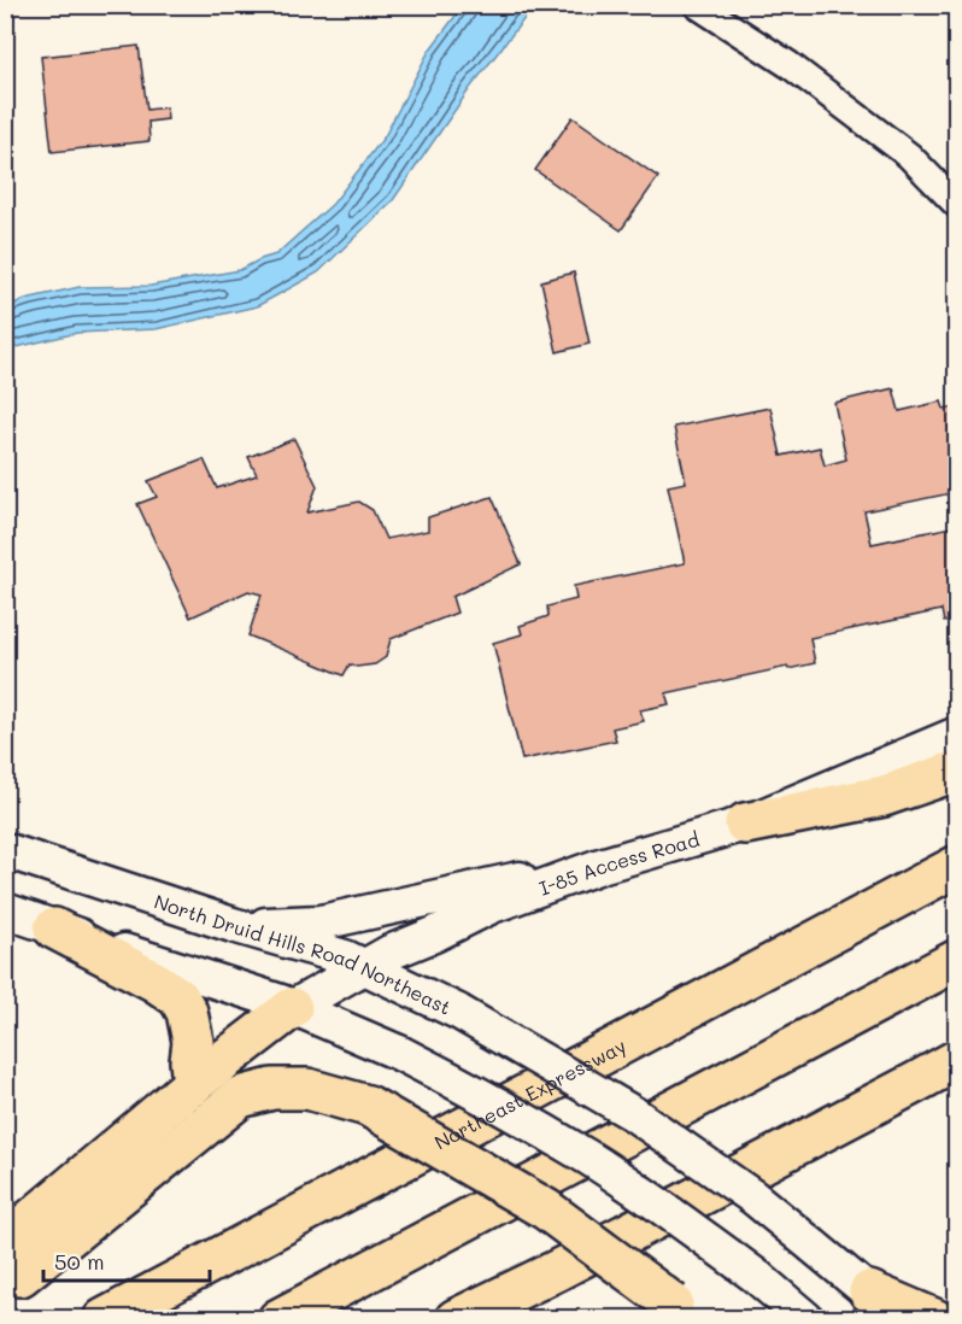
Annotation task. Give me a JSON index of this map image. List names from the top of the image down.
{
  "streets": {
    "highway": ["Northeast Expressway"],
    "main road": ["I-85 Access Road", "North Druid Hills Road Northeast"]
  },
  "crossings": [
    ["I-85 Access Road", "North Druid Hills Road Northeast"]
  ],
  "scale_bar": "50 m"
}
